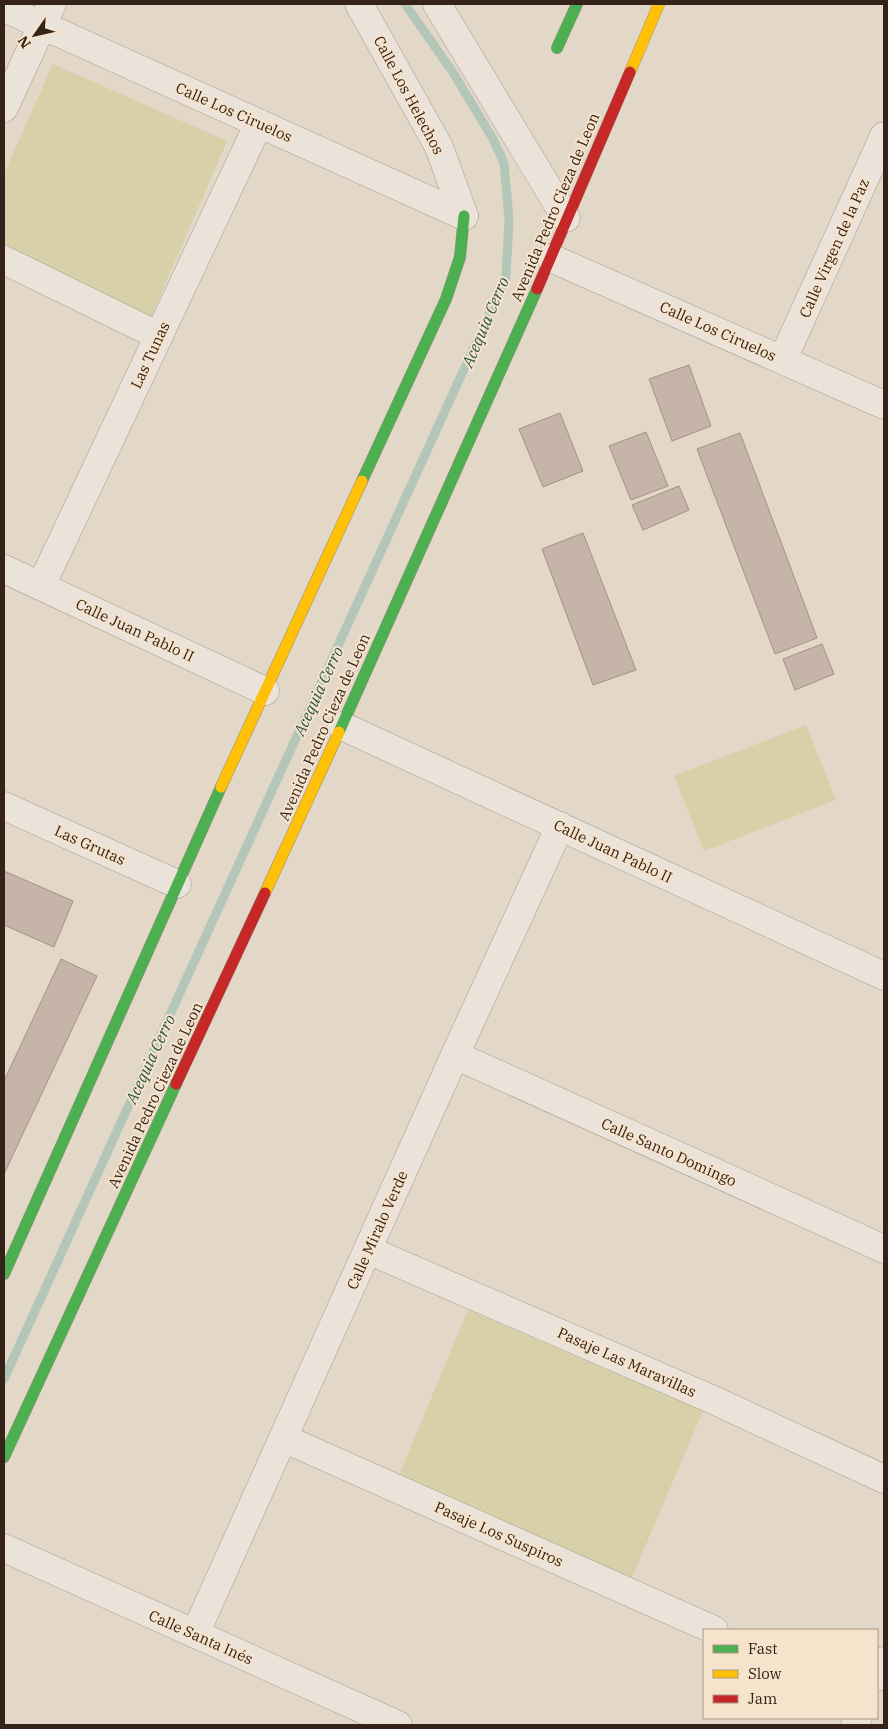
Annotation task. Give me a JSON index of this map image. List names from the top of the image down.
{
  "streets": {
    "street": [
      "Calle Los Helechos",
      "Calle Los Ciruelos",
      "Avenida Pedro Cieza de Leon",
      "Calle Virgen de la Paz",
      "Las Tunas",
      "Calle Juan Pablo II",
      "Las Grutas",
      "Calle Santo Domingo",
      "Calle Miralo Verde",
      "Pasaje Las Maravillas",
      "Pasaje Los Suspiros",
      "Calle Santa Inés"
    ]
  },
  "crossings": [
    ["Calle Los Helechos", "Calle Los Ciruelos"],
    ["Calle Los Ciruelos", "Avenida Pedro Cieza de Leon"],
    ["Calle Los Ciruelos", "Calle Virgen de la Paz"],
    ["Calle Los Ciruelos", "Las Tunas"],
    ["Avenida Pedro Cieza de Leon", "Calle Juan Pablo II"],
    ["Las Tunas", "Calle Juan Pablo II"],
    ["Calle Juan Pablo II", "Calle Miralo Verde"],
    ["Calle Santo Domingo", "Calle Miralo Verde"],
    ["Calle Miralo Verde", "Pasaje Las Maravillas"],
    ["Calle Miralo Verde", "Pasaje Los Suspiros"],
    ["Calle Miralo Verde", "Calle Santa Inés"]
  ],
  "water": ["Acequia Cerro"],
  "legend": ["Fast", "Slow", "Jam"],
  "north": "bottom left"
}
